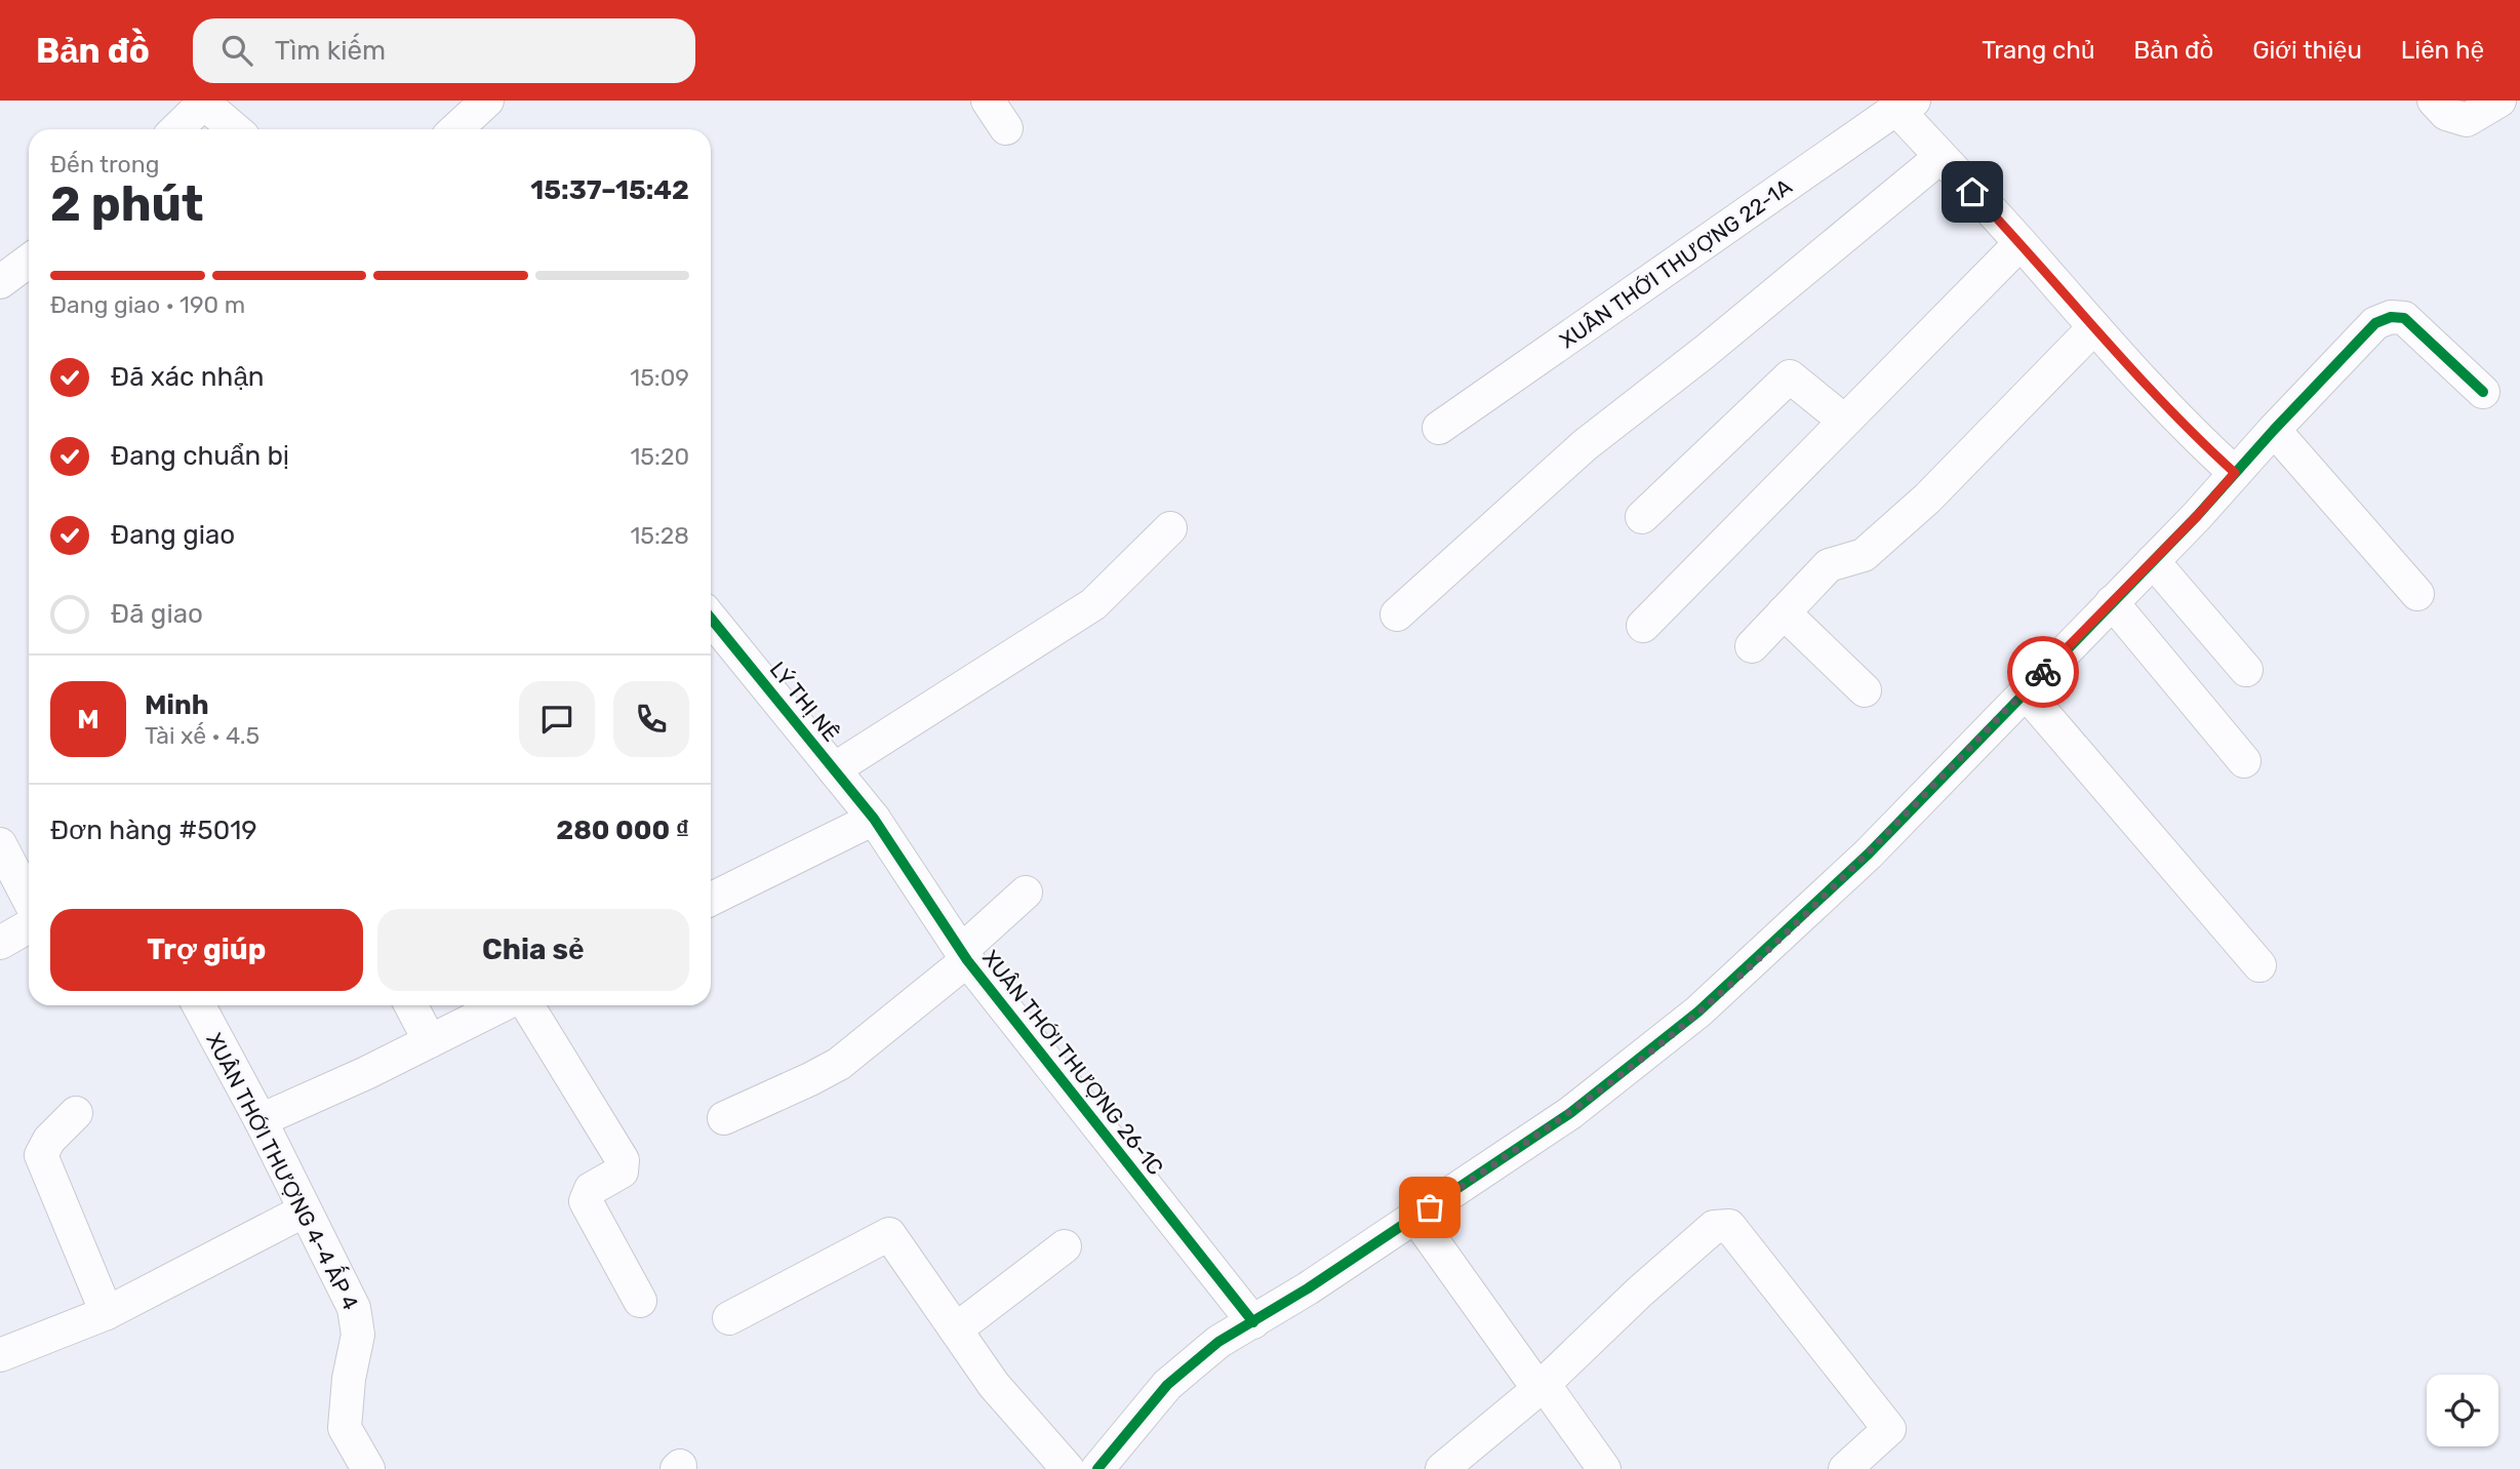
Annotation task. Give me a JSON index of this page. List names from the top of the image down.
{
  "streets": {
    "street": [
      "XUÂN THỚI THƯỢNG 22-1A",
      "LÝ THỊ NÊ",
      "XUÂN THỚI THƯỢNG 26-1C",
      "XUÂN THỚI THƯỢNG 4-4 ẤP 4"
    ]
  },
  "crossings": [
    ["LÝ THỊ NÊ", "XUÂN THỚI THƯỢNG 26-1C"]
  ],
  "page": {
    "header": "Bản đồ",
    "search": "Tìm kiếm",
    "nav": [
      "Trang chủ",
      "Bản đồ",
      "Giới thiệu",
      "Liên hệ"
    ],
    "heading": ["2 phút", "Đến trong", "15:37–15:42"],
    "panel": [
      "Minh",
      "Tài xế · 4.5",
      "Đơn hàng #5019",
      "280 000 ₫"
    ],
    "bar": "Đang giao · 190 m",
    "list": [
      ["Đã xác nhận", "15:09"],
      ["Đang chuẩn bị", "15:20"],
      ["Đang giao", "15:28"],
      "Đã giao"
    ],
    "round": "M",
    "buttons": ["Trợ giúp", "Chia sẻ"]
  }
}
